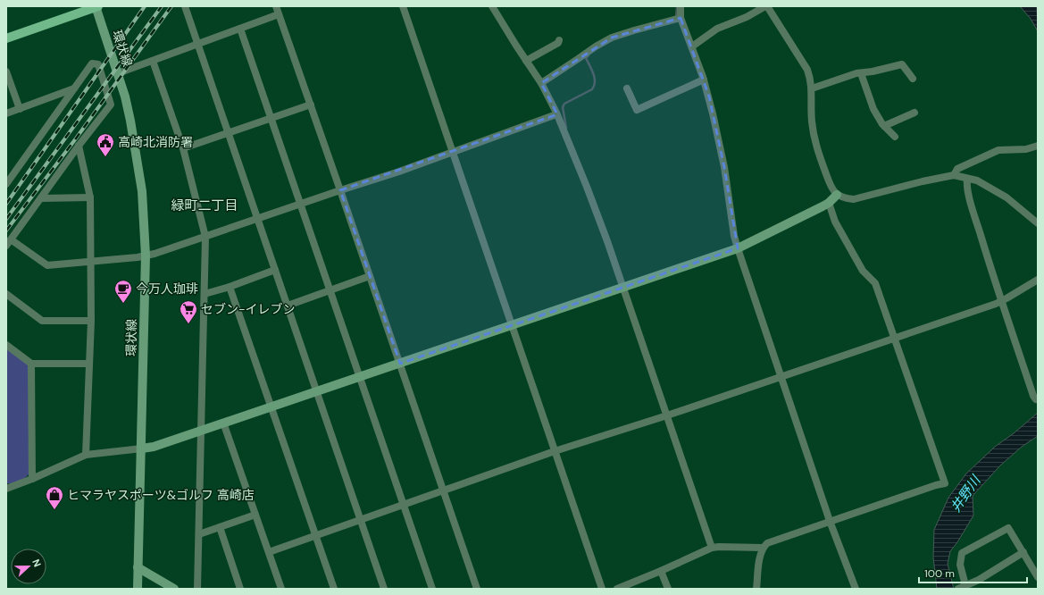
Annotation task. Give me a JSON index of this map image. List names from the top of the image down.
{
  "streets": {
    "street": ["環状線"]
  },
  "districts": ["緑町二丁目"],
  "water": ["井野川"],
  "places": {
    "public building": ["高崎北消防署"],
    "cafe": ["今万人珈琲"],
    "supermarket": ["セブン-イレブン"],
    "shop": ["ヒマラヤスポーツ&ゴルフ 高崎店"]
  },
  "scale_bar": "100 m",
  "north": "right"
}
